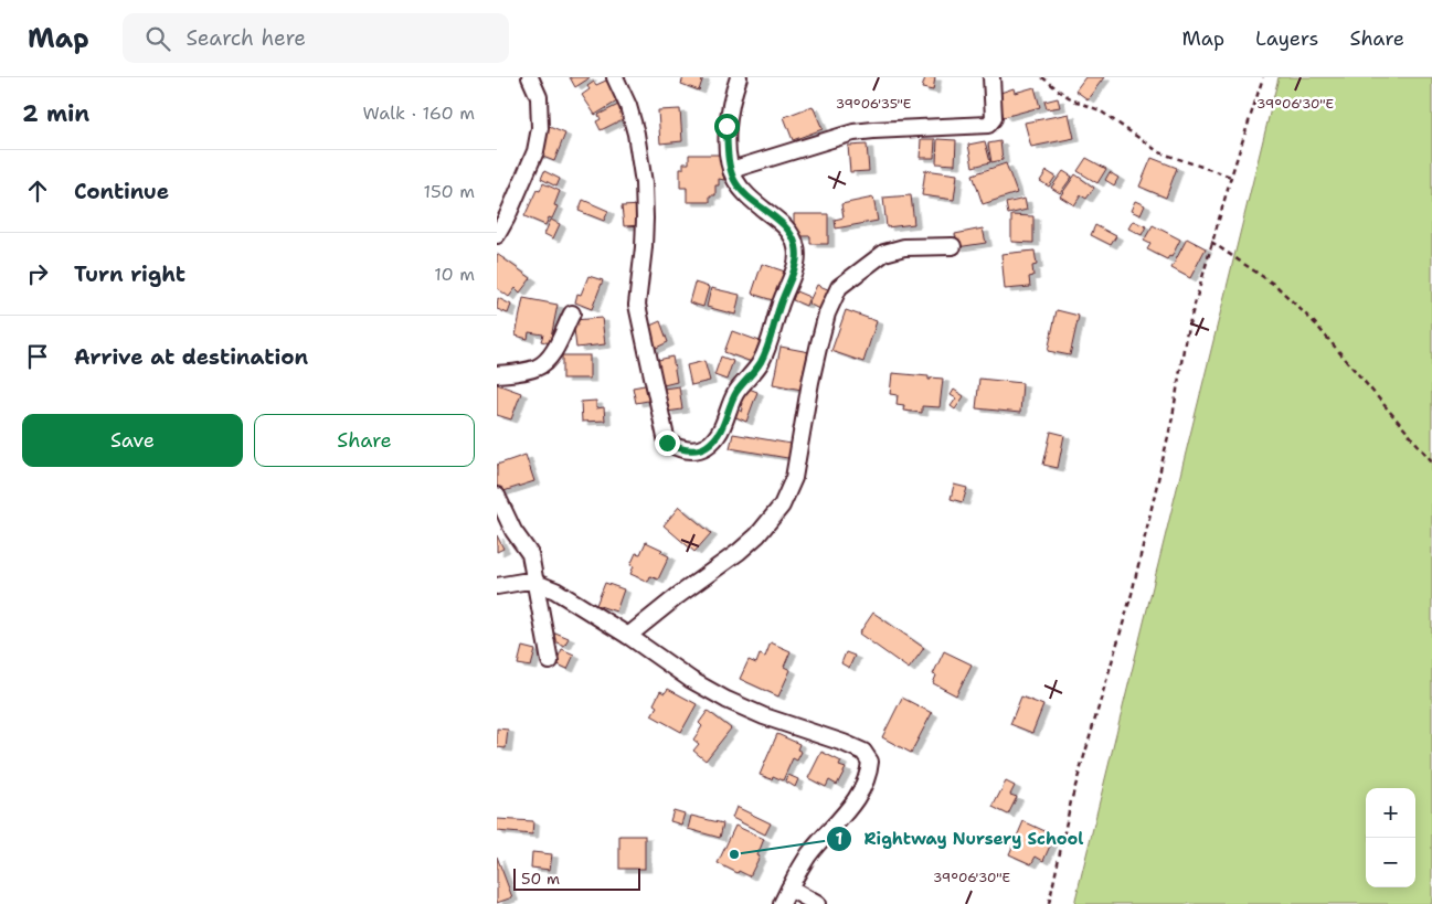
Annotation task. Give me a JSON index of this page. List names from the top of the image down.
{
  "places": ["Rightway Nursery School"],
  "scale_bar": "50 m",
  "page": {
    "header": "Map",
    "search": "Search here",
    "nav": ["Map", "Layers", "Share"],
    "heading": ["2 min", "Walk · 160 m"],
    "list": [
      ["Continue", "150 m"],
      ["Turn right", "10 m"],
      "Arrive at destination"
    ],
    "buttons": ["Save", "Share"],
    "map_buttons": ["+", "−"],
    "scale": "50 m"
  },
  "coordinates": ["39°06'35\"E", "39°06'30\"E"]
}
